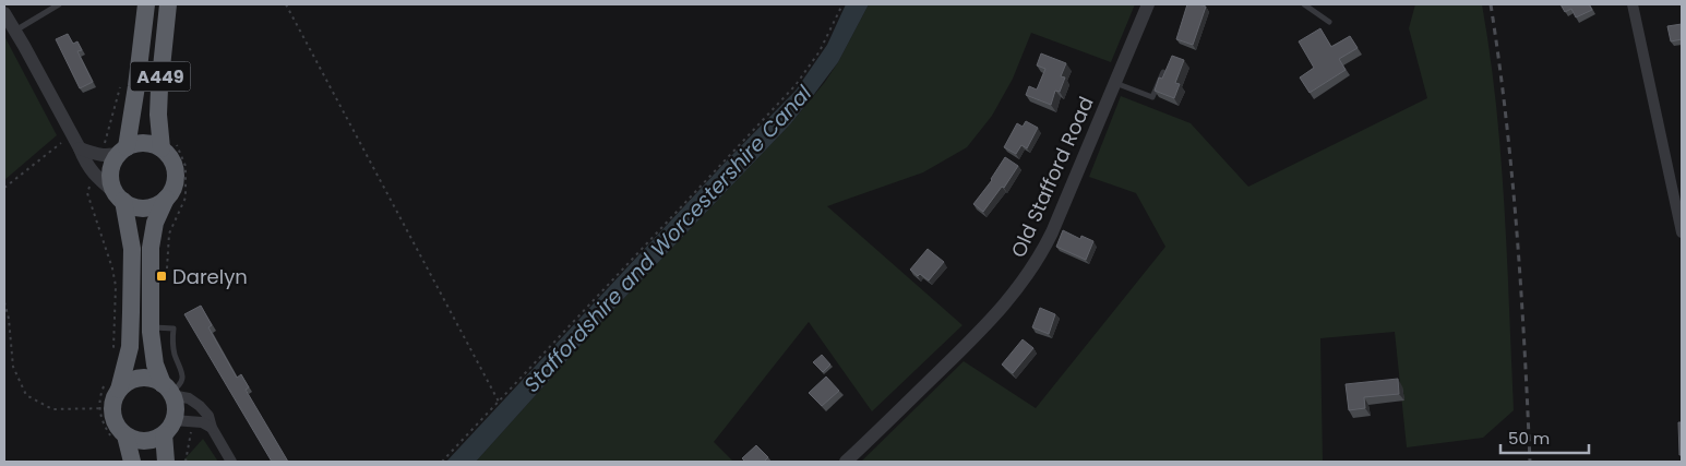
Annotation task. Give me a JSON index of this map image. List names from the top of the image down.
{
  "streets": {
    "highway": ["A449"],
    "street": ["Old Stafford Road"]
  },
  "water": ["Staffordshire and Worcestershire Canal"],
  "places": {
    "transit": ["Darelyn"]
  },
  "scale_bar": "50 m"
}
